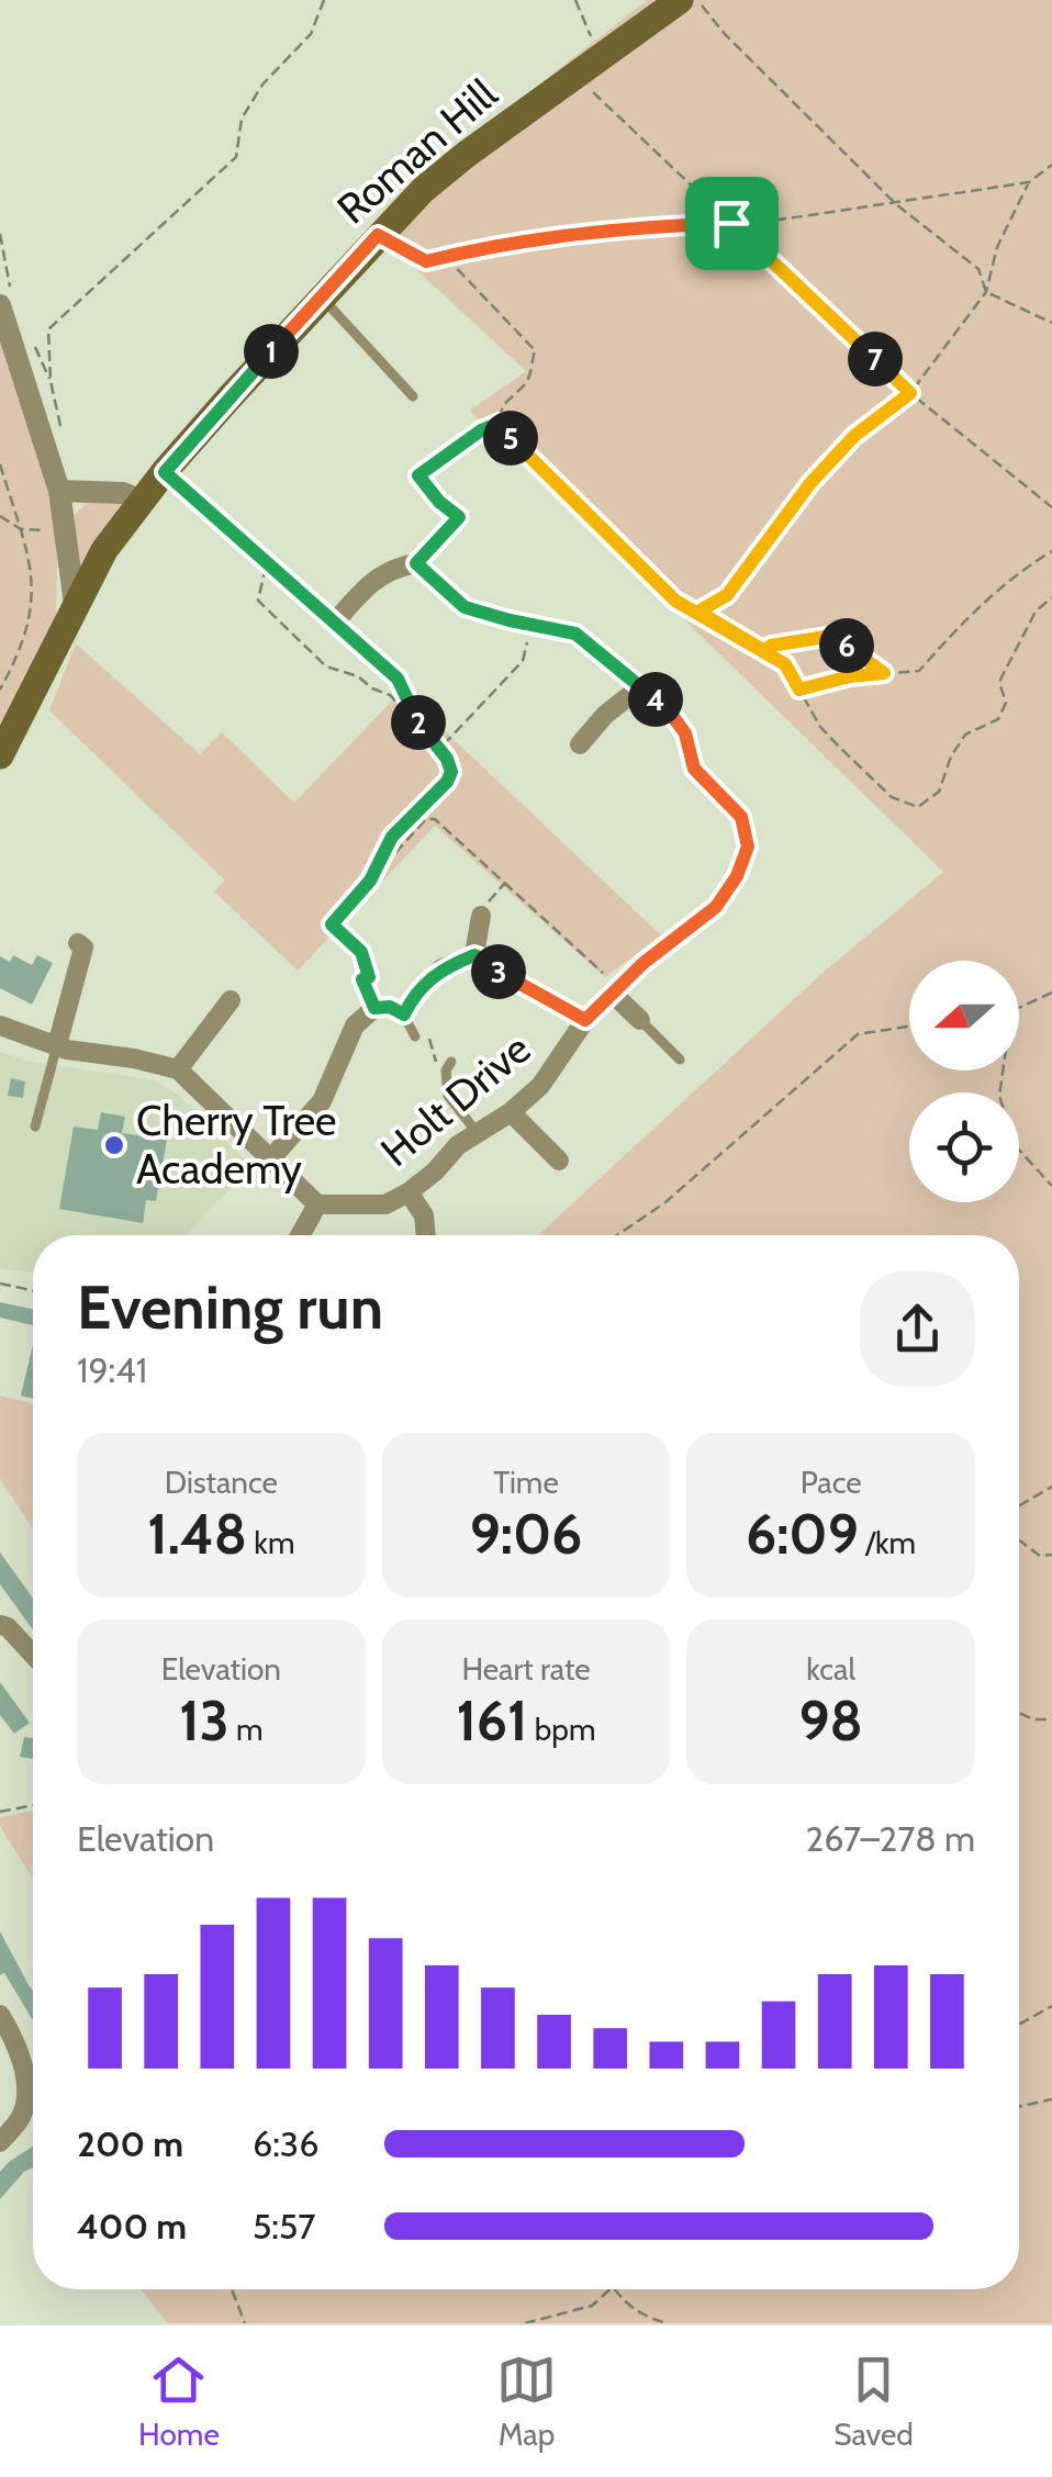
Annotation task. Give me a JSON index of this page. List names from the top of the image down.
{
  "streets": {
    "main road": ["Roman Hill"],
    "street": ["Holt Drive"]
  },
  "places": ["Cherry Tree Academy"],
  "north": "left",
  "page": {
    "pins": [
      "1",
      "7",
      "5",
      "6",
      "4",
      "2",
      "3"
    ],
    "heading": ["Evening run", "19:41"],
    "stats": [
      ["Distance", "1.48 km"],
      ["Time", "9:06"],
      ["Pace", "6:09 /km"],
      ["Elevation", "13 m"],
      ["Heart rate", "161 bpm"],
      ["kcal", "98"]
    ],
    "chart": ["Elevation", "267–278 m"],
    "list": [
      {
        "name": "200 m",
        "note": "6:36"
      },
      {
        "name": "400 m",
        "note": "5:57"
      }
    ],
    "tabs": ["Home", "Map", "Saved"]
  }
}
